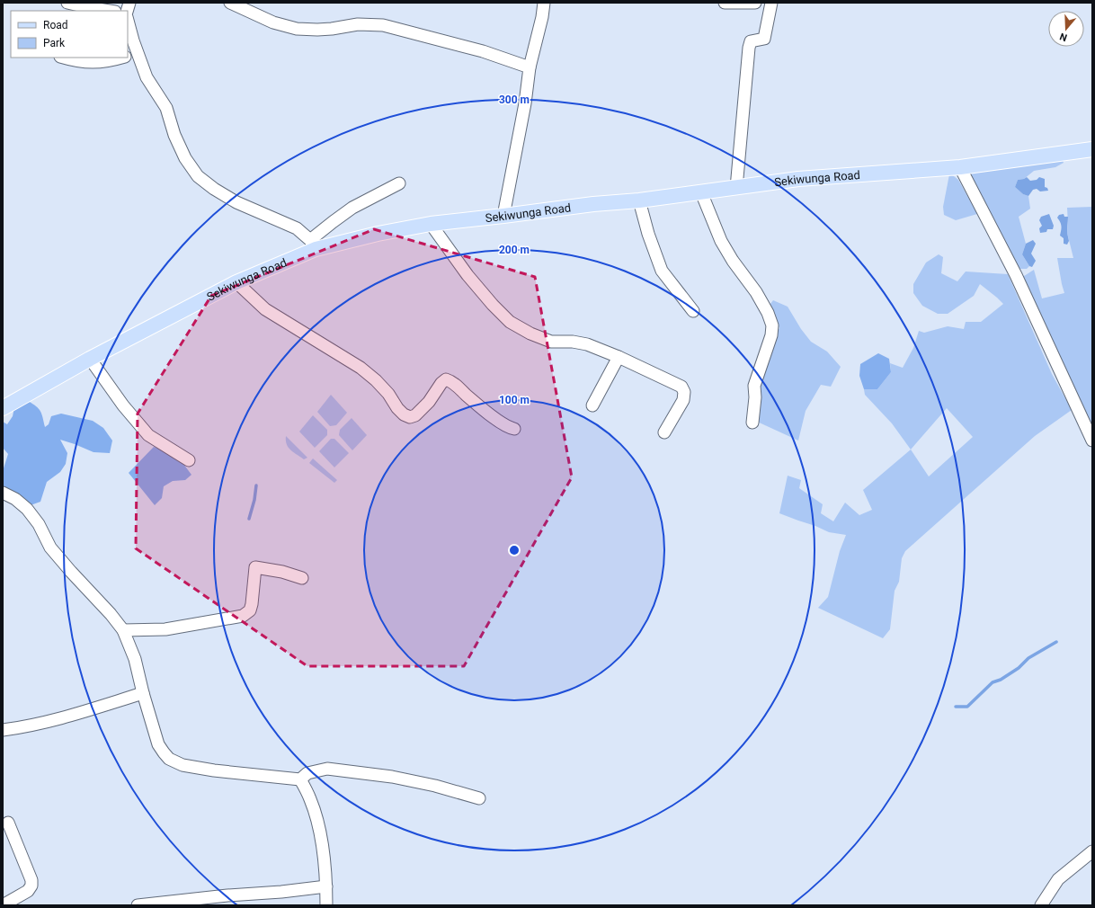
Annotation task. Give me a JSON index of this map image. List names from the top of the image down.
{
  "streets": {
    "main road": ["Sekiwunga Road"]
  },
  "legend": ["Road", "Park"],
  "north": "bottom",
  "rings": ["300 m", "200 m", "100 m"]
}
